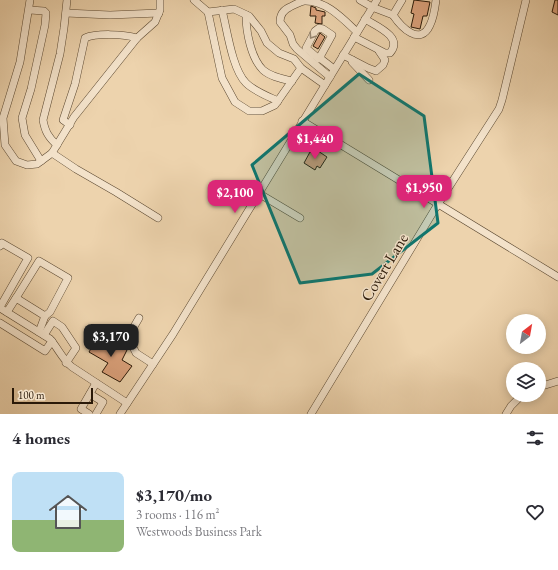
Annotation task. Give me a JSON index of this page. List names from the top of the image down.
{
  "streets": {
    "street": ["Covert Lane"]
  },
  "scale_bar": "100 m",
  "north": "top right",
  "page": {
    "price": [
      "$1,440",
      "$1,950",
      "$2,100",
      "$3,170"
    ],
    "scale": "100 m",
    "heading": "4 homes",
    "list": [
      {
        "name": "$3,170/mo",
        "note": "3 rooms · 116 m² · Westwoods Business Park"
      }
    ]
  }
}
